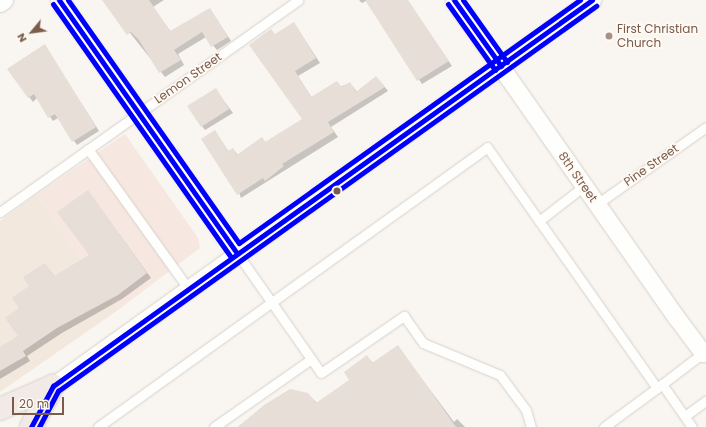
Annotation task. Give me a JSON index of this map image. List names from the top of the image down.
{
  "streets": {
    "street": ["8th Street"],
    "lane": ["Lemon Street", "Pine Street"]
  },
  "crossings": [
    ["Pine Street", "8th Street"]
  ],
  "places": ["First Christian Church"],
  "scale_bar": "20 m",
  "north": "bottom left"
}
